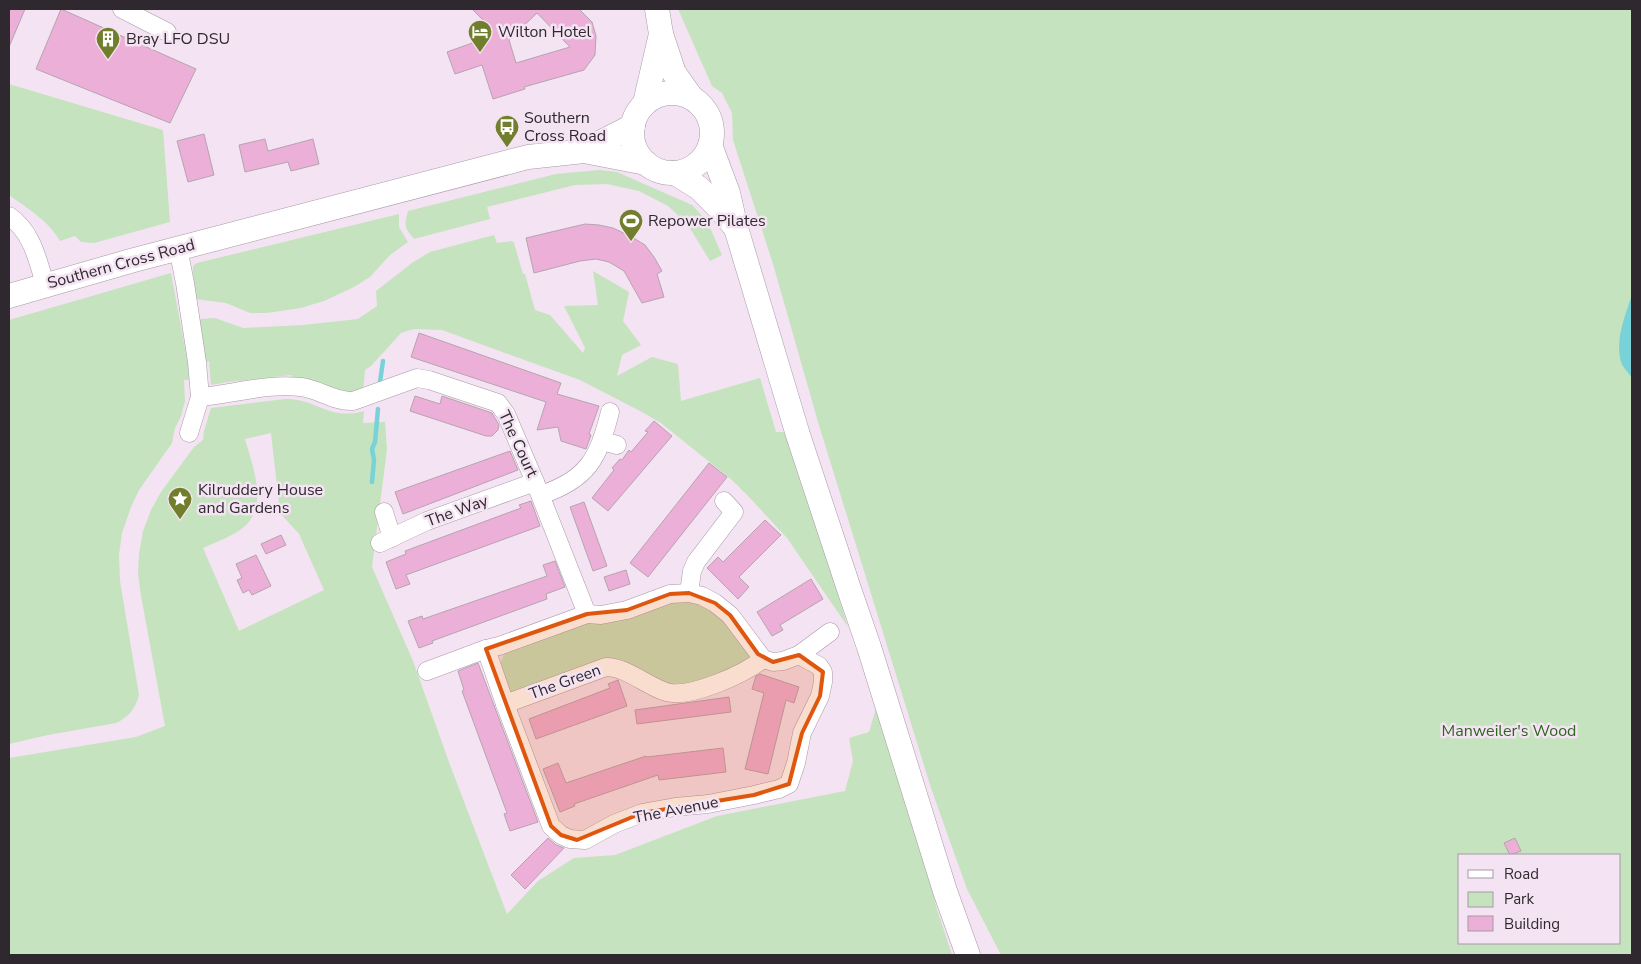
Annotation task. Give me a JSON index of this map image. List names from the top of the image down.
{
  "streets": {
    "main road": ["Southern Cross Road"],
    "street": [
      "The Court",
      "The Way",
      "The Green",
      "The Avenue"
    ]
  },
  "crossings": [
    ["The Court", "The Way"],
    ["The Green", "The Avenue"]
  ],
  "parks": ["Manweiler's Wood"],
  "places": {
    "hotel": ["Wilton Hotel"],
    "building": ["Bray LFO DSU"],
    "bus stop": ["Southern Cross Road"],
    "sports": ["Repower Pilates"],
    "place": ["Kilruddery House and Gardens"]
  },
  "legend": ["Road", "Park", "Building"]
}
